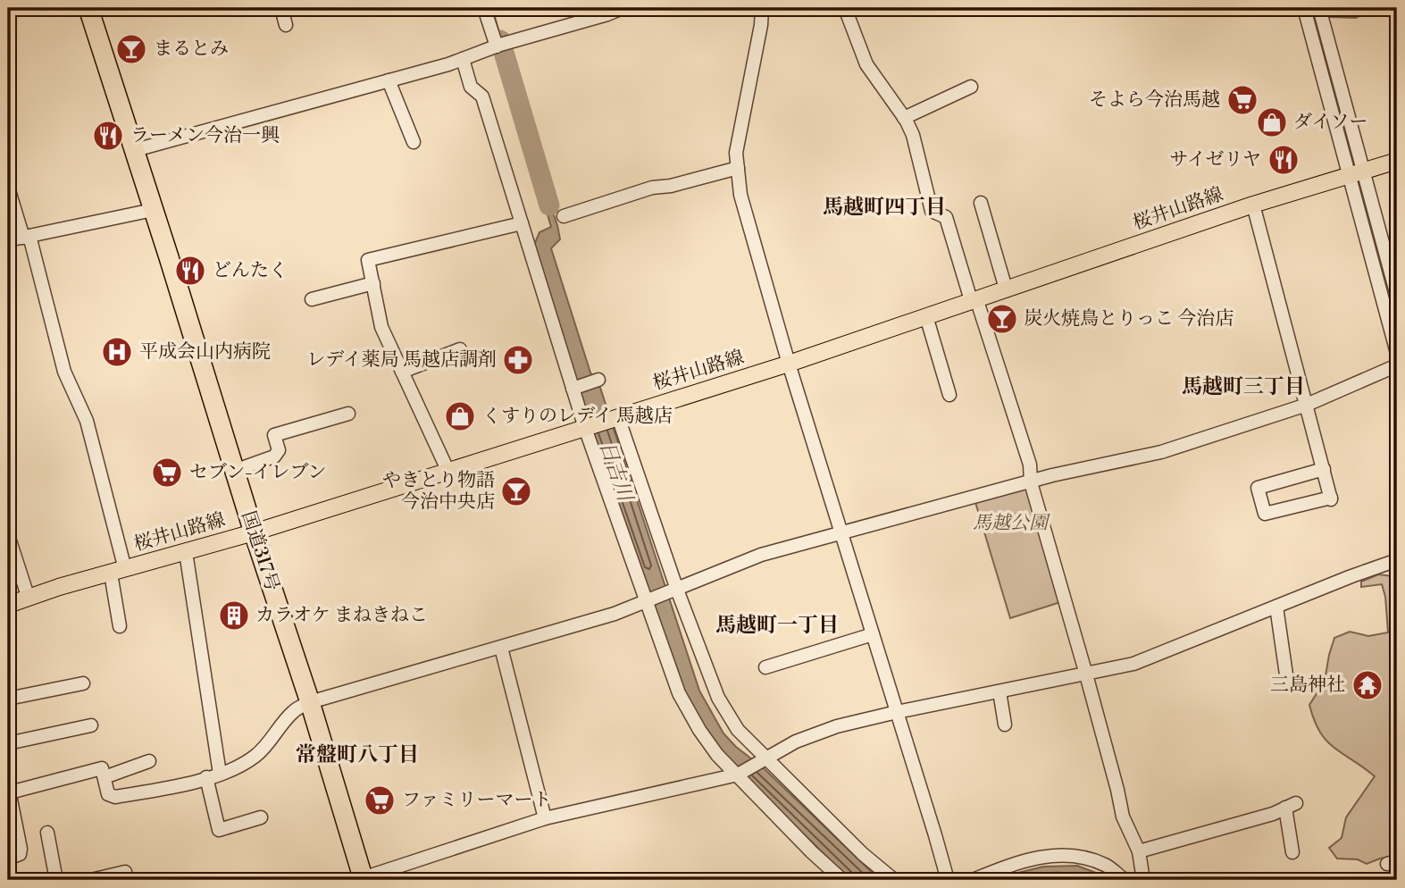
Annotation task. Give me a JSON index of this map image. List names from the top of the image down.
{
  "streets": {
    "highway": ["国道317号"],
    "main road": ["桜井山路線"]
  },
  "crossings": [
    ["桜井山路線", "国道317号"]
  ],
  "districts": [
    "馬越町四丁目",
    "馬越町三丁目",
    "馬越町一丁目",
    "常盤町八丁目"
  ],
  "water": ["日吉川"],
  "parks": ["馬越公園"],
  "places": {
    "bar": ["まるとみ", "炭火焼鳥とりっこ 今治店", "やきとり物語 今治中央店"],
    "supermarket": ["そよら今治馬越", "セブン-イレブン", "ファミリーマート"],
    "shop": ["ダイソー", "くすりのレデイ 馬越店"],
    "restaurant": ["ラーメン今治一興", "サイゼリヤ", "どんたく"],
    "hospital": ["平成会山内病院"],
    "pharmacy": ["レデイ薬局 馬越店調剤"],
    "building": ["カラオケ まねきねこ"],
    "temple": ["三島神社"]
  }
}
